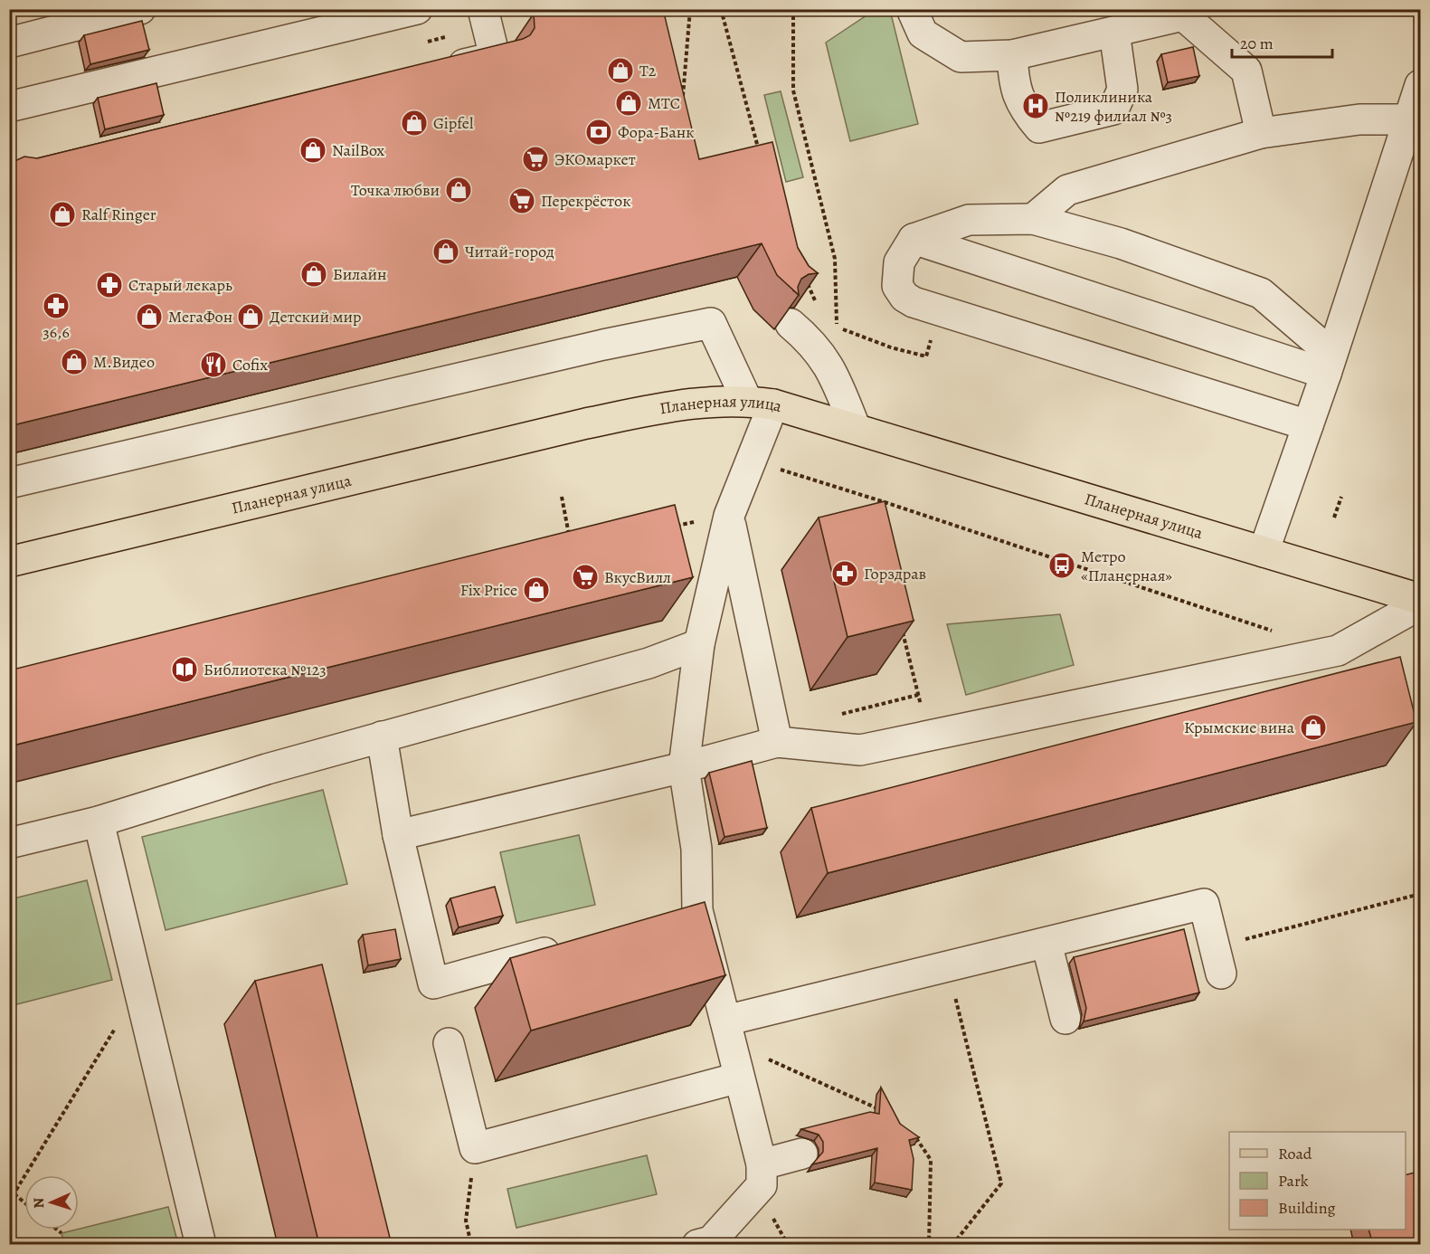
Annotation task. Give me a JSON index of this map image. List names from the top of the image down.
{
  "streets": {
    "main road": ["Планерная улица"]
  },
  "places": {
    "shop": [
      "T2",
      "МТС",
      "Gipfel",
      "NailBox",
      "Точка любви",
      "Ralf Ringer",
      "Читай-город",
      "Билайн",
      "МегаФон",
      "Детский мир",
      "М.Видео",
      "Fix Price",
      "Крымские вина"
    ],
    "hospital": ["Поликлиника №219 филиал №3"],
    "bank": ["Фора-Банк"],
    "supermarket": ["ЭКОмаркет", "Перекрёсток", "ВкусВилл"],
    "pharmacy": ["Старый лекарь", "36,6", "Горздрав"],
    "restaurant": ["Cofix"],
    "bus stop": ["Метро «Планерная»"],
    "library": ["Библиотека №123"]
  },
  "legend": ["Road", "Park", "Building"],
  "scale_bar": "20 m",
  "north": "left"
}
